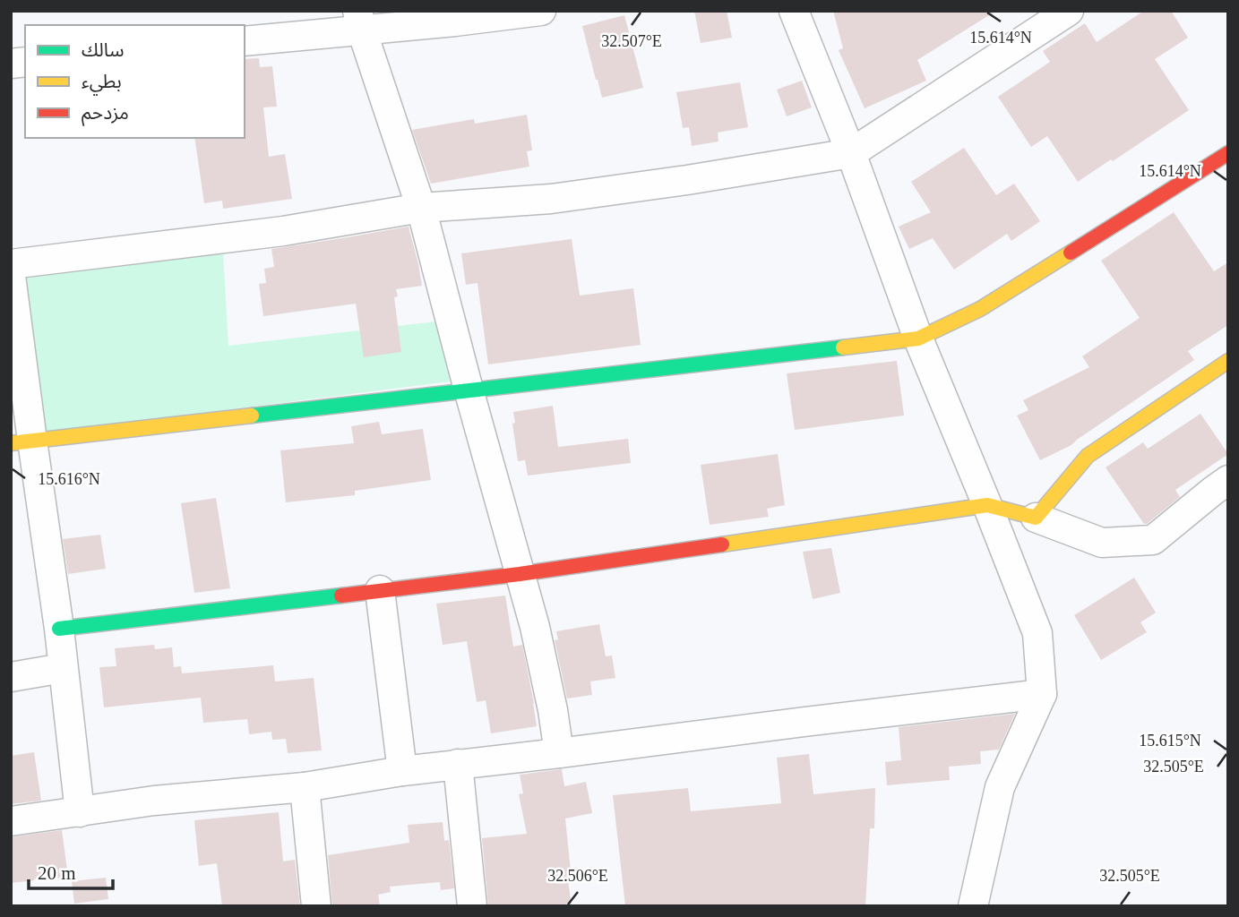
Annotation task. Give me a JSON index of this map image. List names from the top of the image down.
{
  "legend": ["سالك", "بطيء", "مزدحم"],
  "scale_bar": "20 m",
  "coordinates": [
    "15.614°N",
    "32.507°E",
    "15.616°N",
    "15.615°N",
    "32.505°E",
    "32.506°E"
  ]
}
